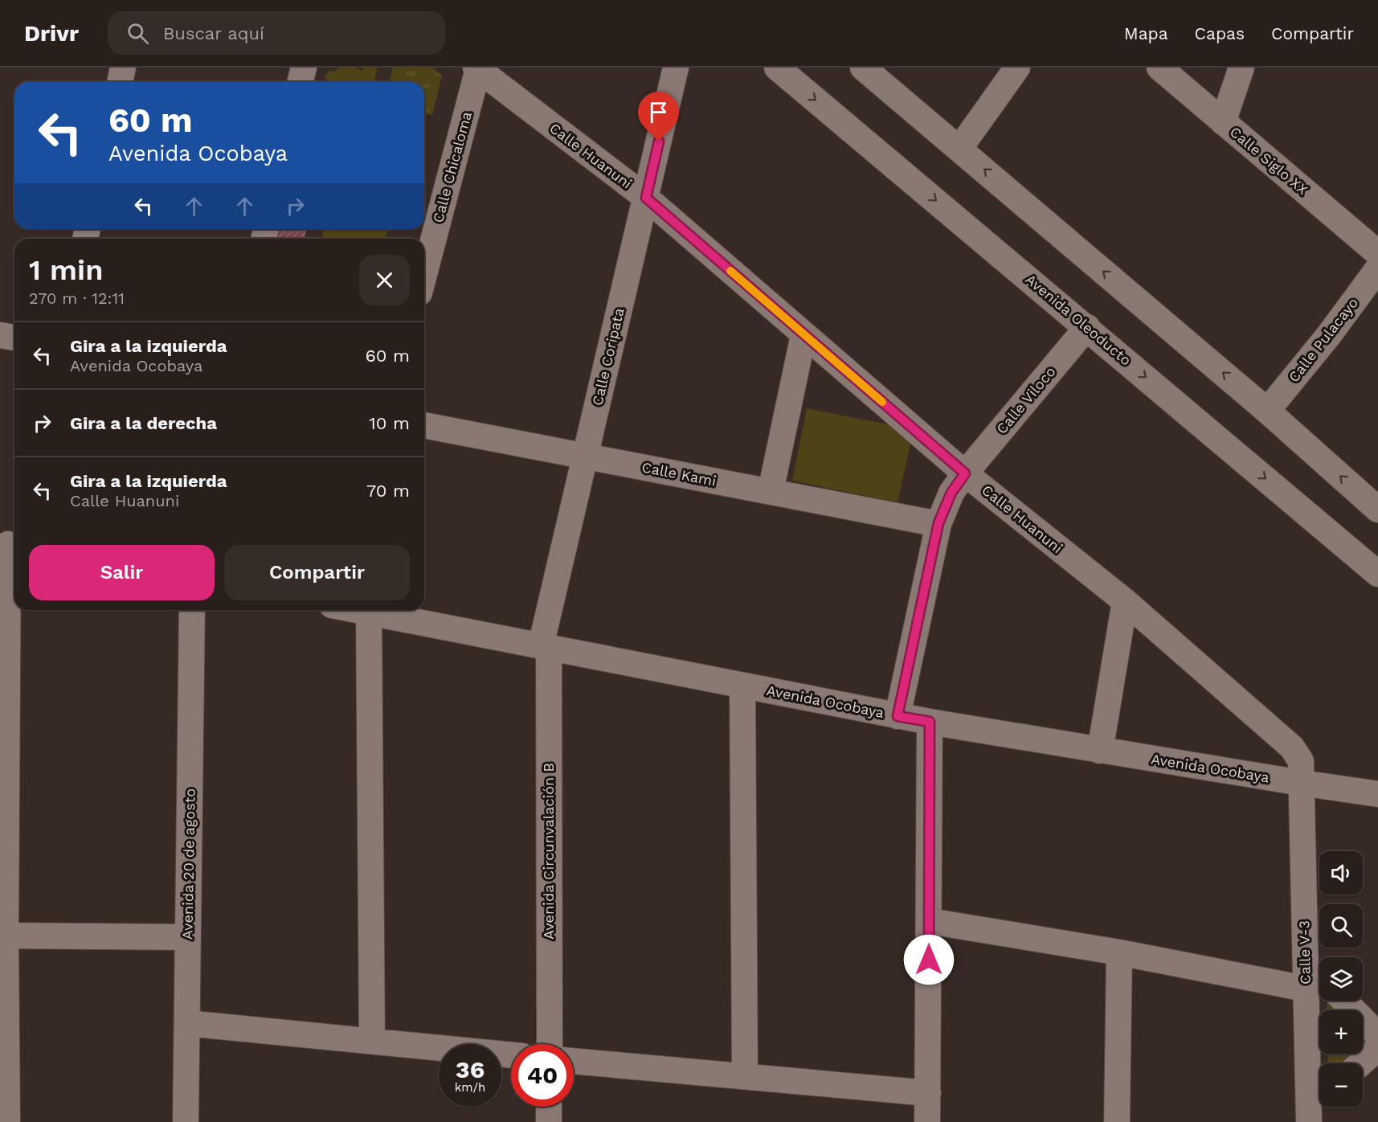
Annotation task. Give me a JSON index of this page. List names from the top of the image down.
{
  "streets": {
    "street": [
      "Calle Huanuni",
      "Calle Siglo XX",
      "Calle Chicaloma",
      "Avenida Oleoducto",
      "Calle Pulacayo",
      "Calle Coripata",
      "Calle Viloco",
      "Calle Kami",
      "Avenida Ocobaya",
      "Avenida Circunvalación B",
      "Avenida 20 de agosto",
      "Calle V-3"
    ]
  },
  "crossings": [
    ["Calle Huanuni", "Calle Chicaloma"],
    ["Calle Huanuni", "Calle Coripata"],
    ["Calle Huanuni", "Calle Viloco"],
    ["Calle Huanuni", "Avenida Ocobaya"],
    ["Calle Huanuni", "Calle V-3"],
    ["Avenida Oleoducto", "Calle Viloco"],
    ["Calle Coripata", "Calle Kami"],
    ["Calle Coripata", "Avenida Ocobaya"],
    ["Calle Coripata", "Avenida Circunvalación B"],
    ["Calle Viloco", "Calle Kami"],
    ["Calle Viloco", "Avenida Ocobaya"],
    ["Avenida Ocobaya", "Avenida Circunvalación B"],
    ["Avenida Ocobaya", "Calle V-3"]
  ],
  "page": {
    "header": "Drivr",
    "search": "Buscar aquí",
    "nav": ["Mapa", "Capas", "Compartir"],
    "turn": ["60 m", "Avenida Ocobaya"],
    "heading": ["1 min", "270 m · 12:11"],
    "list": [
      {
        "name": "Gira a la izquierda",
        "note": "Avenida Ocobaya",
        "value": "60 m"
      },
      {
        "name": "Gira a la derecha",
        "value": "10 m"
      },
      {
        "name": "Gira a la izquierda",
        "note": "Calle Huanuni",
        "value": "70 m"
      }
    ],
    "buttons": ["Salir", "Compartir"],
    "map_buttons": ["+", "−"],
    "speed": "36 km/h",
    "limit": "40"
  }
}
